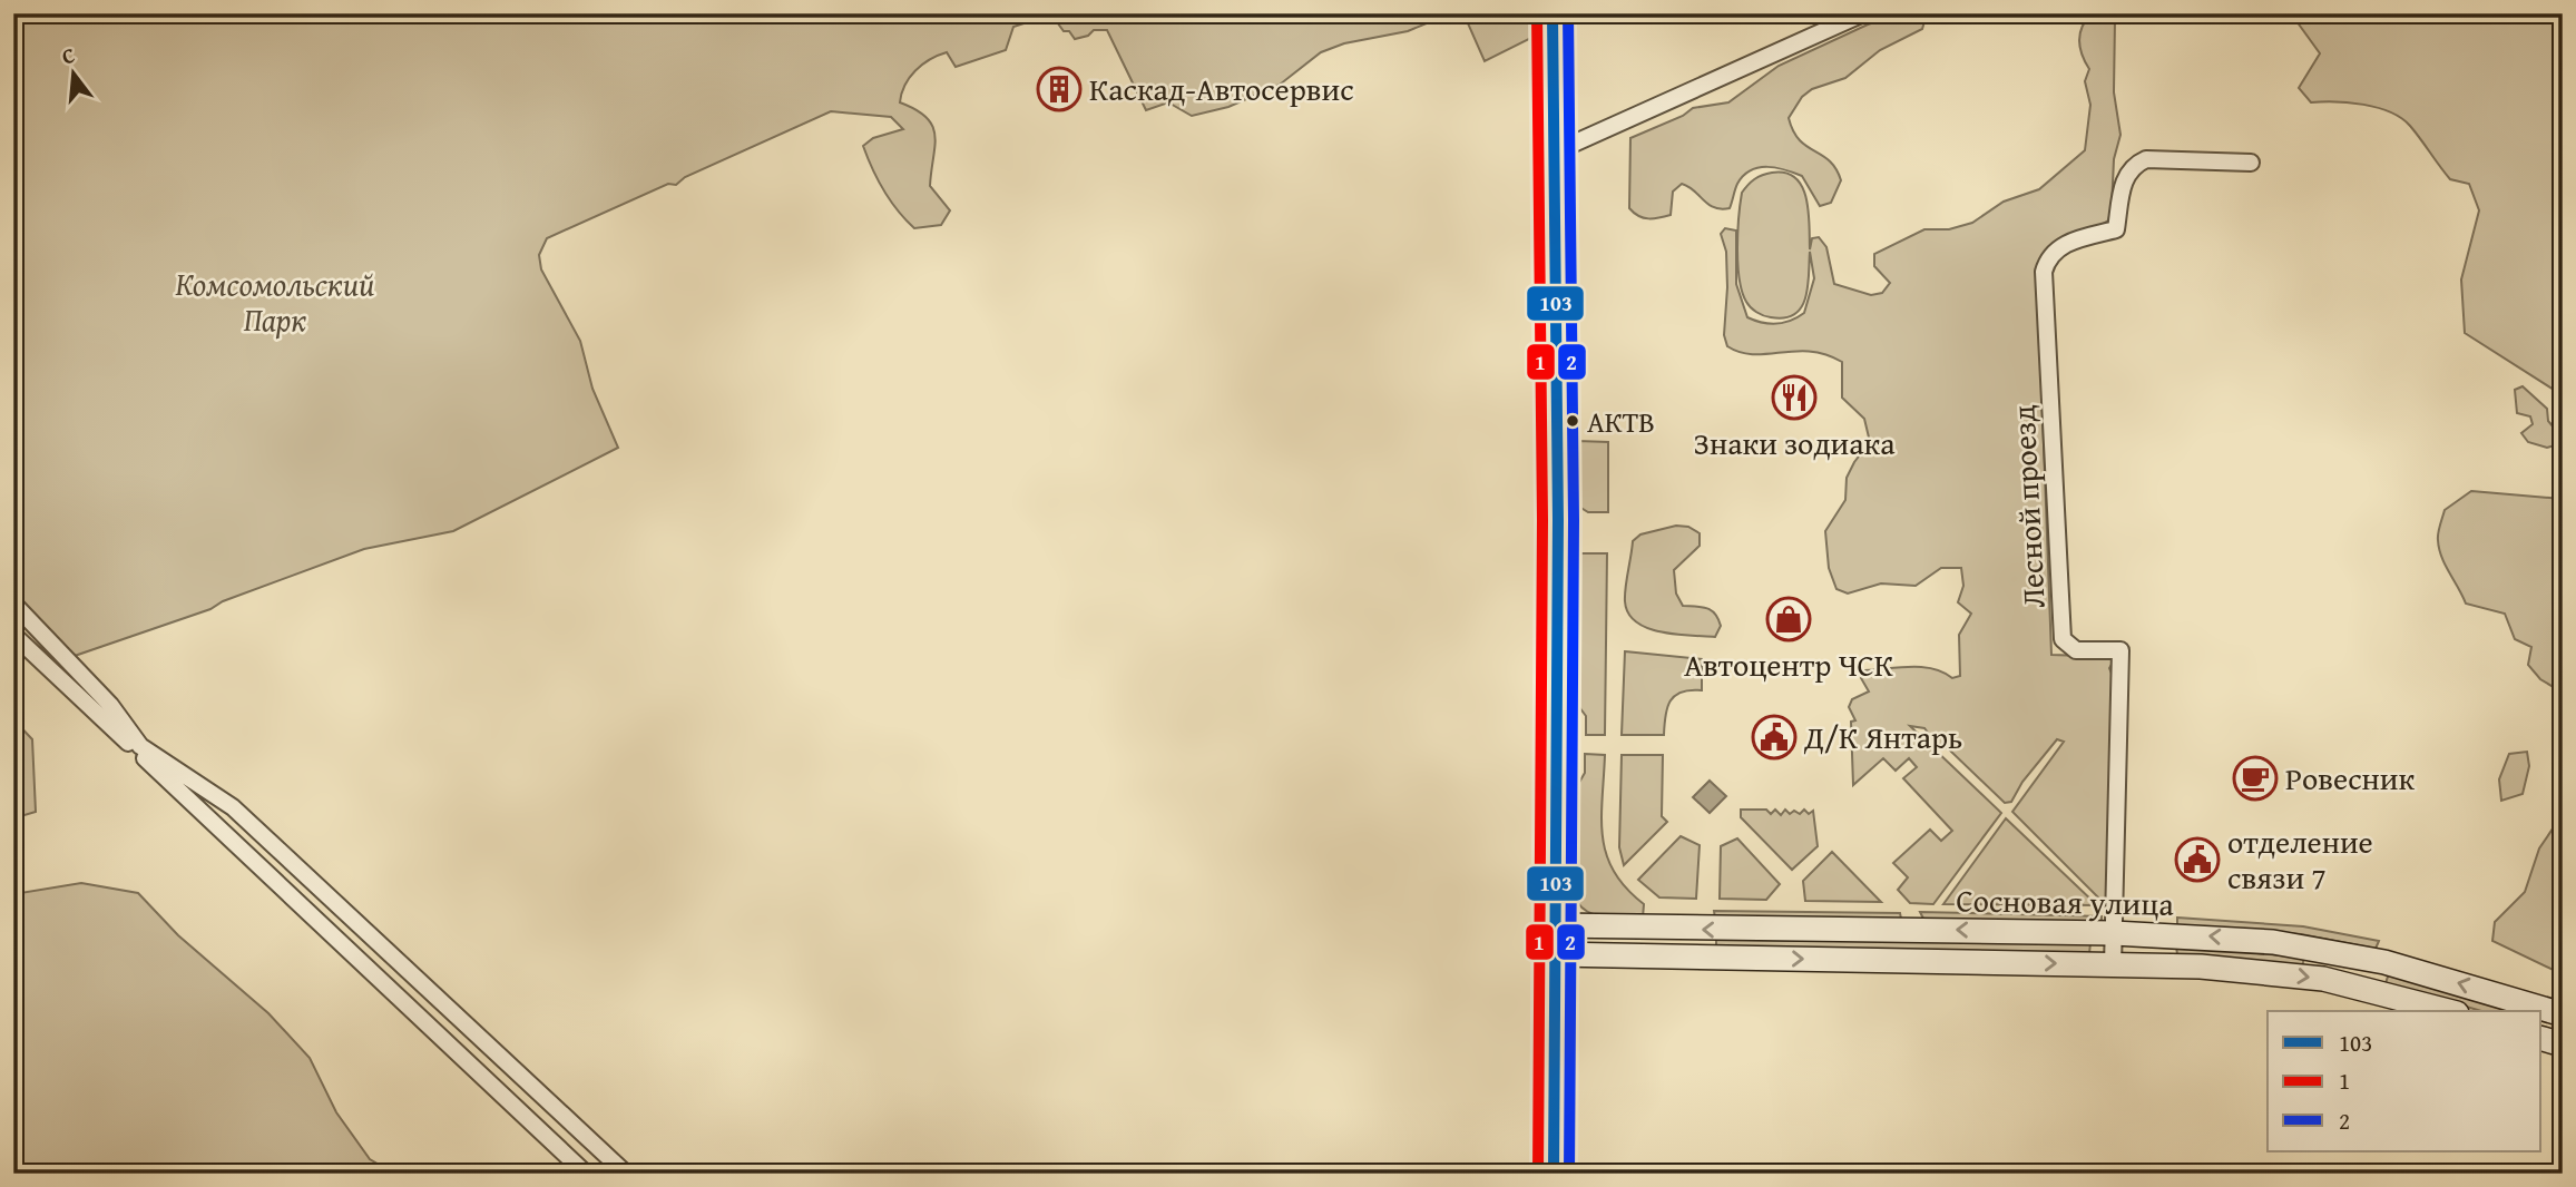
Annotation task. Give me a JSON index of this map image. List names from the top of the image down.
{
  "streets": {
    "street": ["Лесной проезд", "Сосновая улица"]
  },
  "crossings": [
    ["Лесной проезд", "Сосновая улица"]
  ],
  "parks": ["Комсомольский Парк"],
  "places": {
    "building": ["Каскад-Автосервис"],
    "restaurant": ["Знаки зодиака"],
    "other": ["АКТВ"],
    "shop": ["Автоцентр ЧСК"],
    "public building": ["Д/К Янтарь", "отделение связи 7"],
    "cafe": ["Ровесник"]
  },
  "lines": ["transit line 103", "transit line 1", "transit line 2"],
  "legend": ["103", "1", "2"],
  "north": "top"
}
